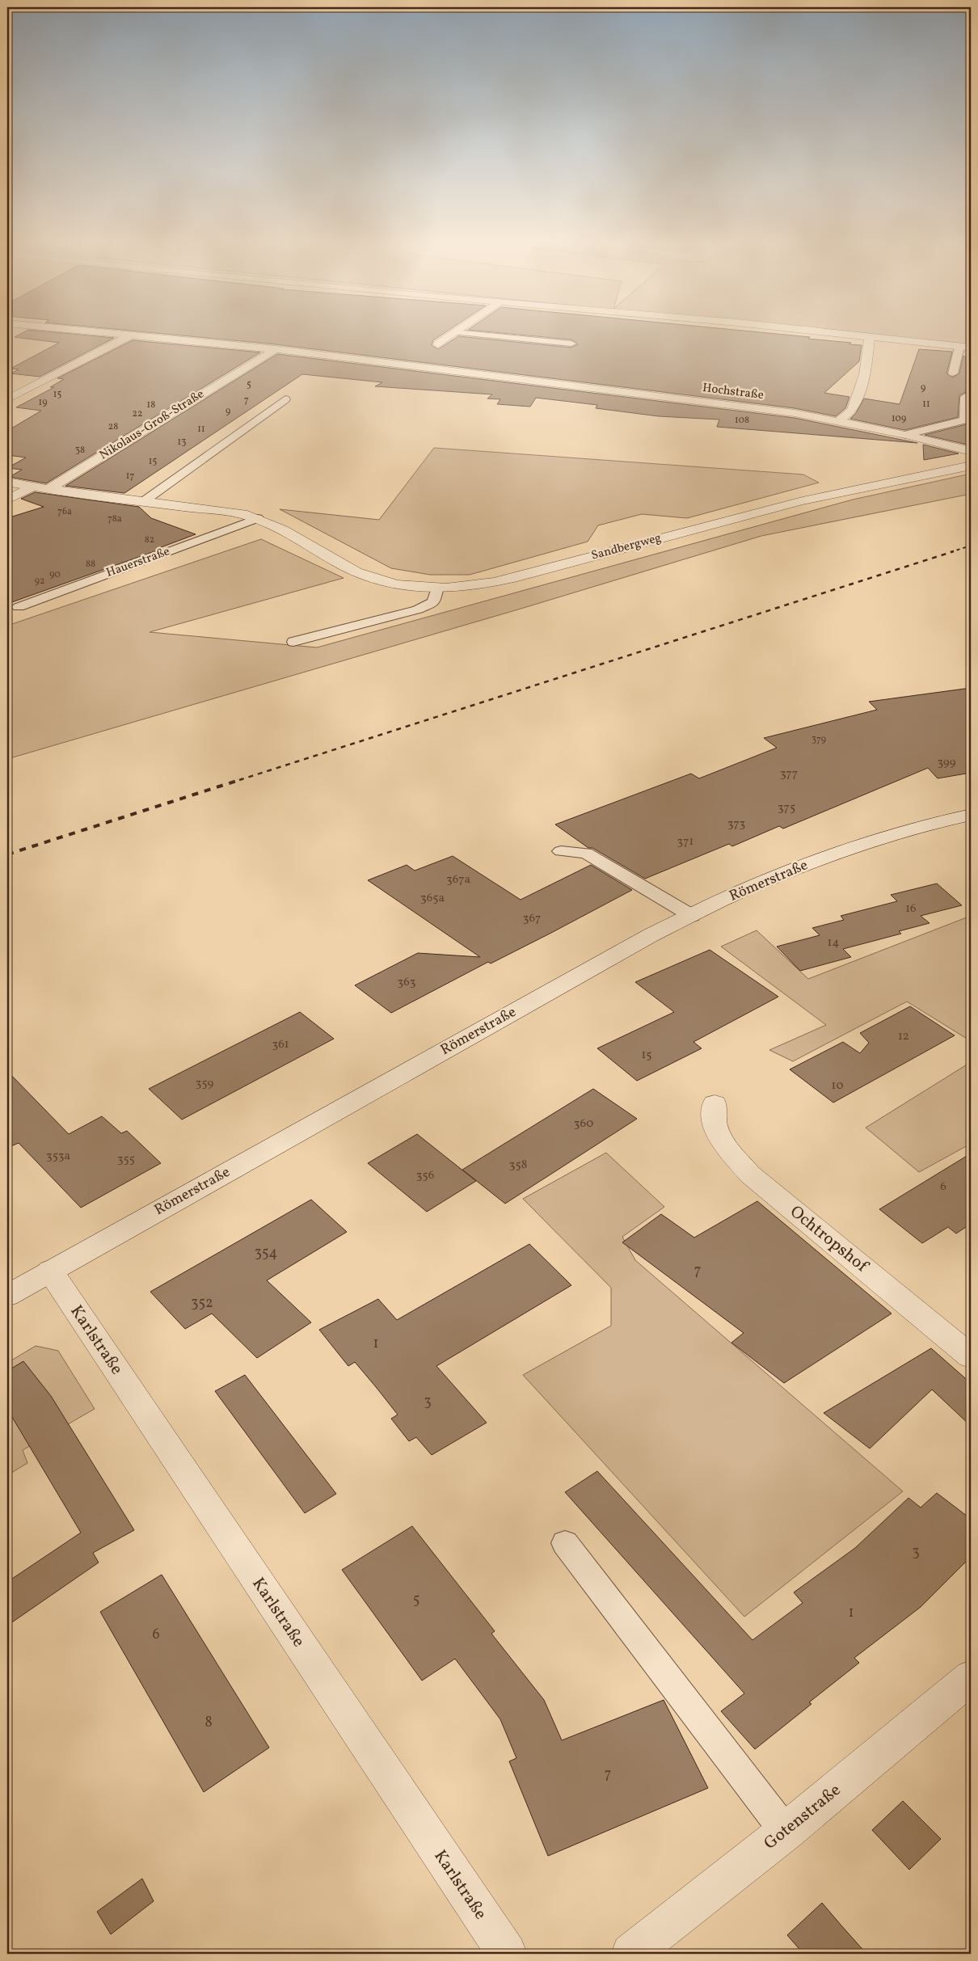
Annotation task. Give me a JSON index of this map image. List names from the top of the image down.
{
  "streets": {
    "street": [
      "Hochstraße",
      "Nikolaus-Groß-Straße",
      "Sandbergweg",
      "Römerstraße",
      "Ochtropshof",
      "Karlstraße",
      "Gotenstraße"
    ],
    "lane": ["Hauerstraße"]
  },
  "crossings": [
    ["Hochstraße", "Nikolaus-Groß-Straße"],
    ["Römerstraße", "Karlstraße"]
  ],
  "house_numbers": [
    "5",
    "9",
    "15",
    "7",
    "19",
    "11",
    "18",
    "9",
    "22",
    "109",
    "108",
    "28",
    "11",
    "13",
    "38",
    "15",
    "17",
    "76a",
    "78a",
    "82",
    "88",
    "90",
    "92",
    "379",
    "399",
    "377",
    "375",
    "373",
    "371",
    "367a",
    "365a",
    "16",
    "367",
    "14",
    "363",
    "12",
    "361",
    "15",
    "359",
    "10",
    "360",
    "353a",
    "355",
    "358",
    "356",
    "6",
    "354",
    "7",
    "352",
    "1",
    "3",
    "3",
    "5",
    "1",
    "6",
    "8",
    "7"
  ]
}
